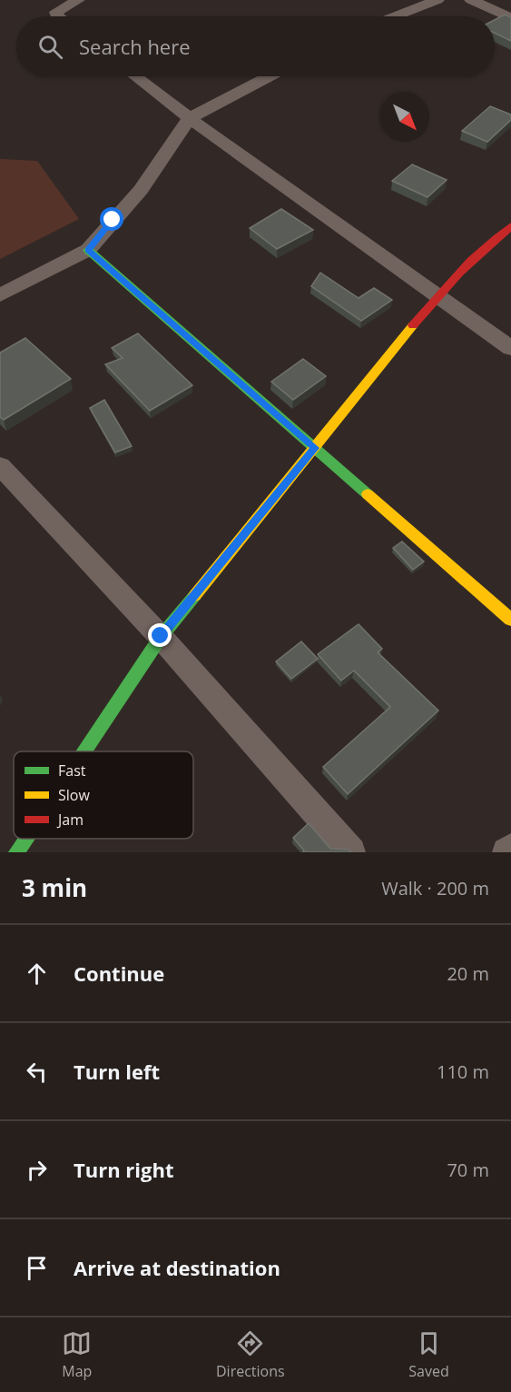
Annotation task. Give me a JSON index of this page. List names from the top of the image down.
{
  "legend": ["Fast", "Slow", "Jam"],
  "north": "bottom right",
  "page": {
    "search": "Search here",
    "heading": ["3 min", "Walk · 200 m"],
    "list": [
      ["Continue", "20 m"],
      ["Turn left", "110 m"],
      ["Turn right", "70 m"],
      "Arrive at destination"
    ],
    "nav": ["Map", "Directions", "Saved"]
  }
}
